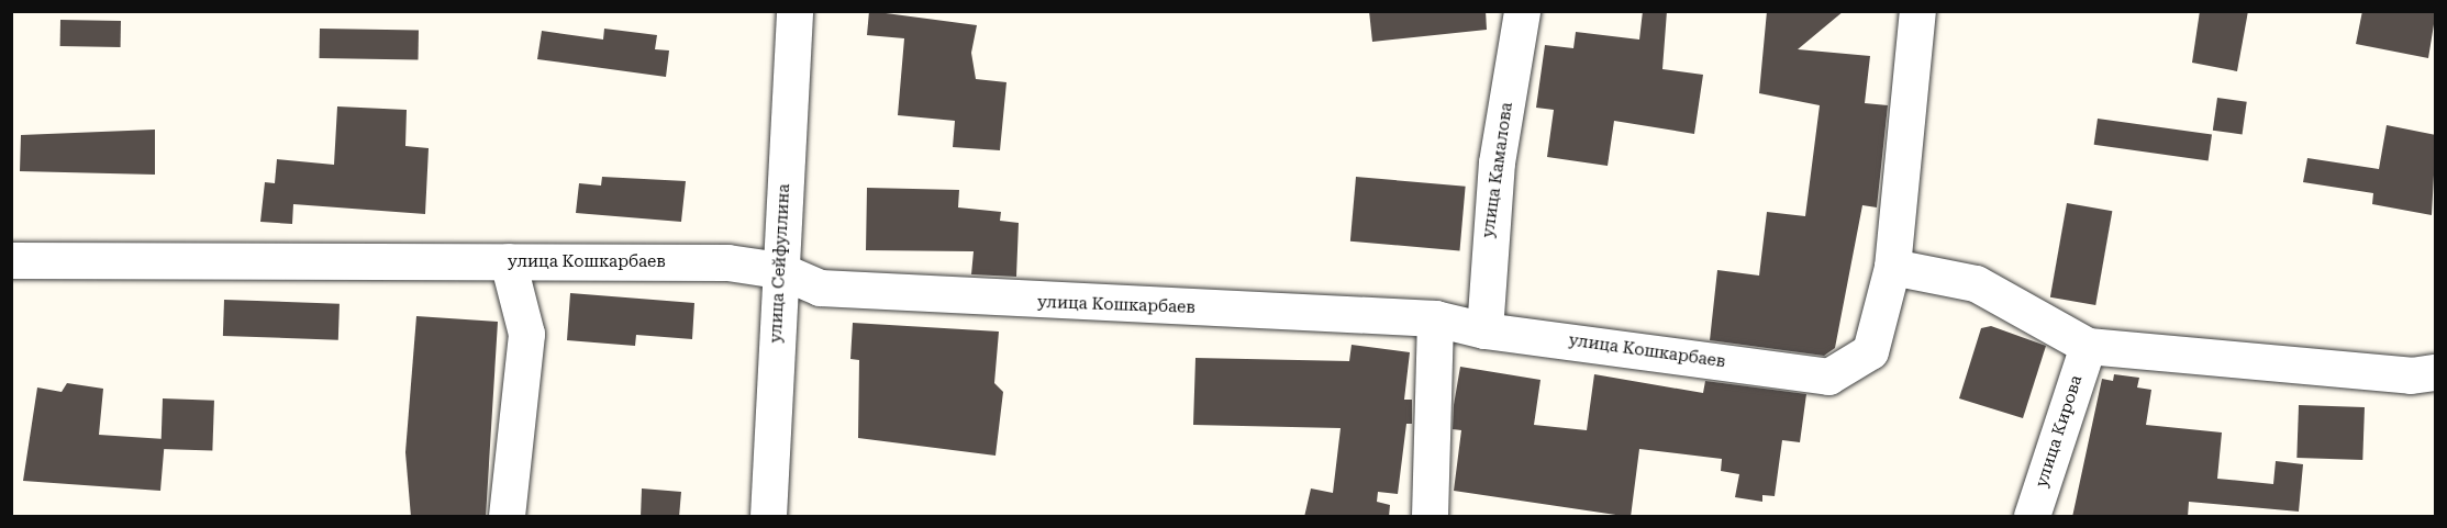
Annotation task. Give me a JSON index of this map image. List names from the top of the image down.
{
  "streets": {
    "street": [
      "улица Камалова",
      "улица Кошкарбаев",
      "улица Сейфуллина",
      "улица Кирова"
    ]
  },
  "crossings": [
    ["улица Камалова", "улица Кошкарбаев"],
    ["улица Кошкарбаев", "улица Сейфуллина"]
  ]
}
